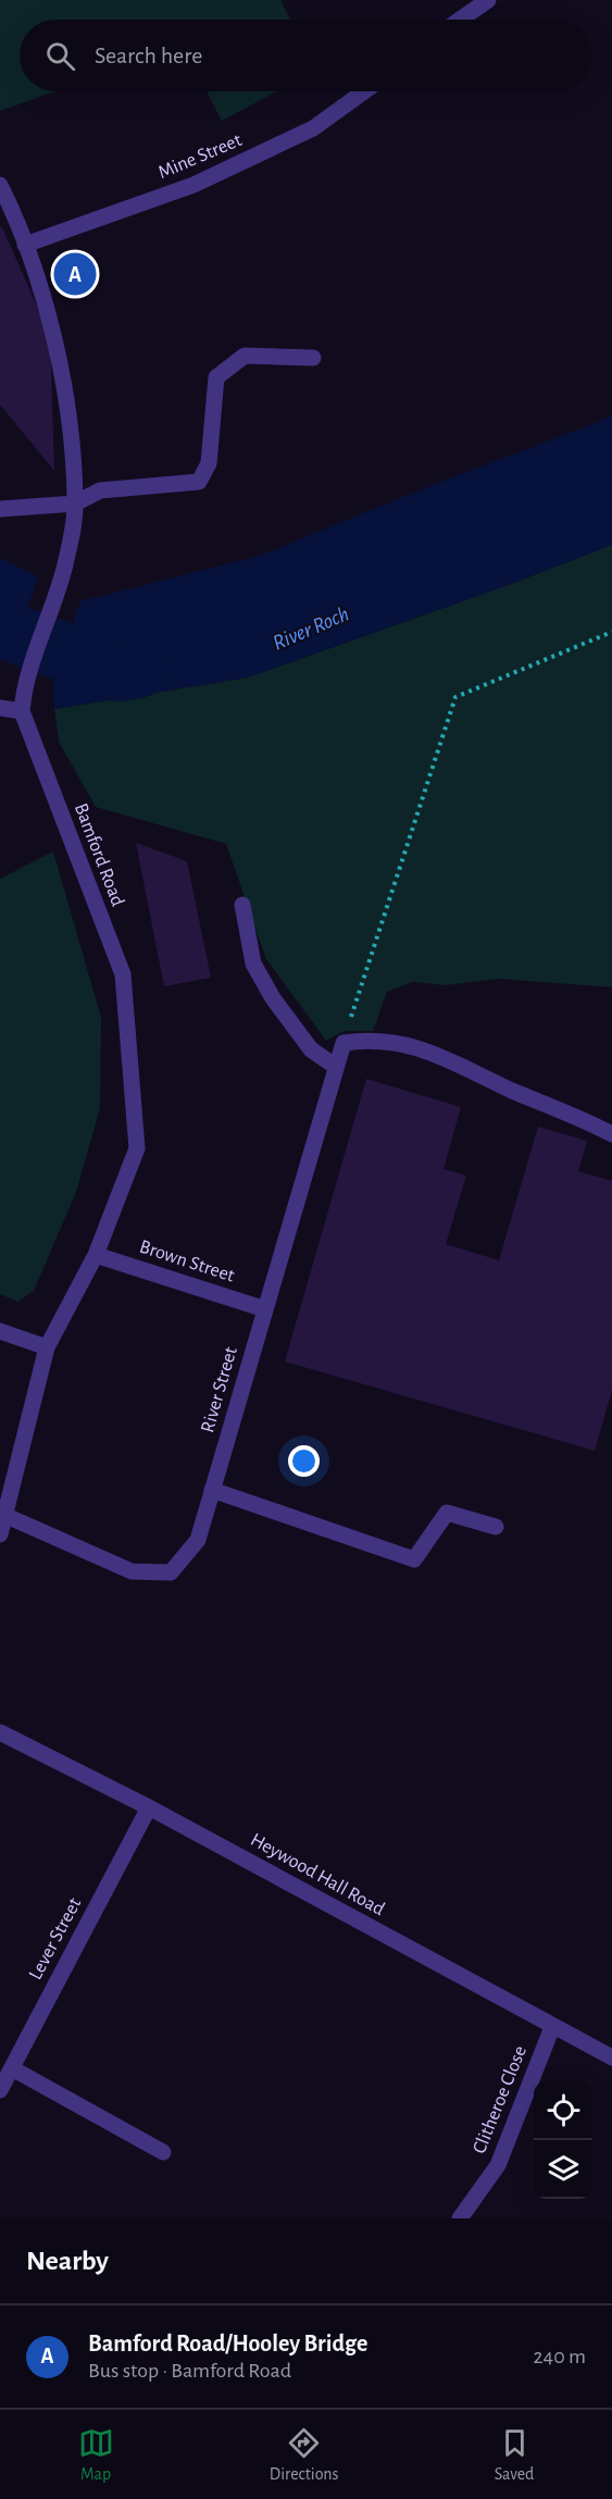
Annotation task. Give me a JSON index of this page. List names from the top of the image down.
{
  "streets": {
    "street": [
      "Mine Street",
      "Bamford Road",
      "Brown Street",
      "River Street",
      "Heywood Hall Road",
      "Lever Street",
      "Clitheroe Close"
    ]
  },
  "crossings": [
    ["Mine Street", "Bamford Road"],
    ["Bamford Road", "Brown Street"],
    ["Bamford Road", "River Street"],
    ["Brown Street", "River Street"],
    ["Heywood Hall Road", "Lever Street"],
    ["Heywood Hall Road", "Clitheroe Close"]
  ],
  "water": ["River Roch"],
  "page": {
    "search": "Search here",
    "pins": "A",
    "heading": "Nearby",
    "list": [
      {
        "mark": "A",
        "name": "Bamford Road/Hooley Bridge",
        "note": "Bus stop · Bamford Road",
        "value": "240 m"
      }
    ],
    "nav": ["Map", "Directions", "Saved"]
  }
}
